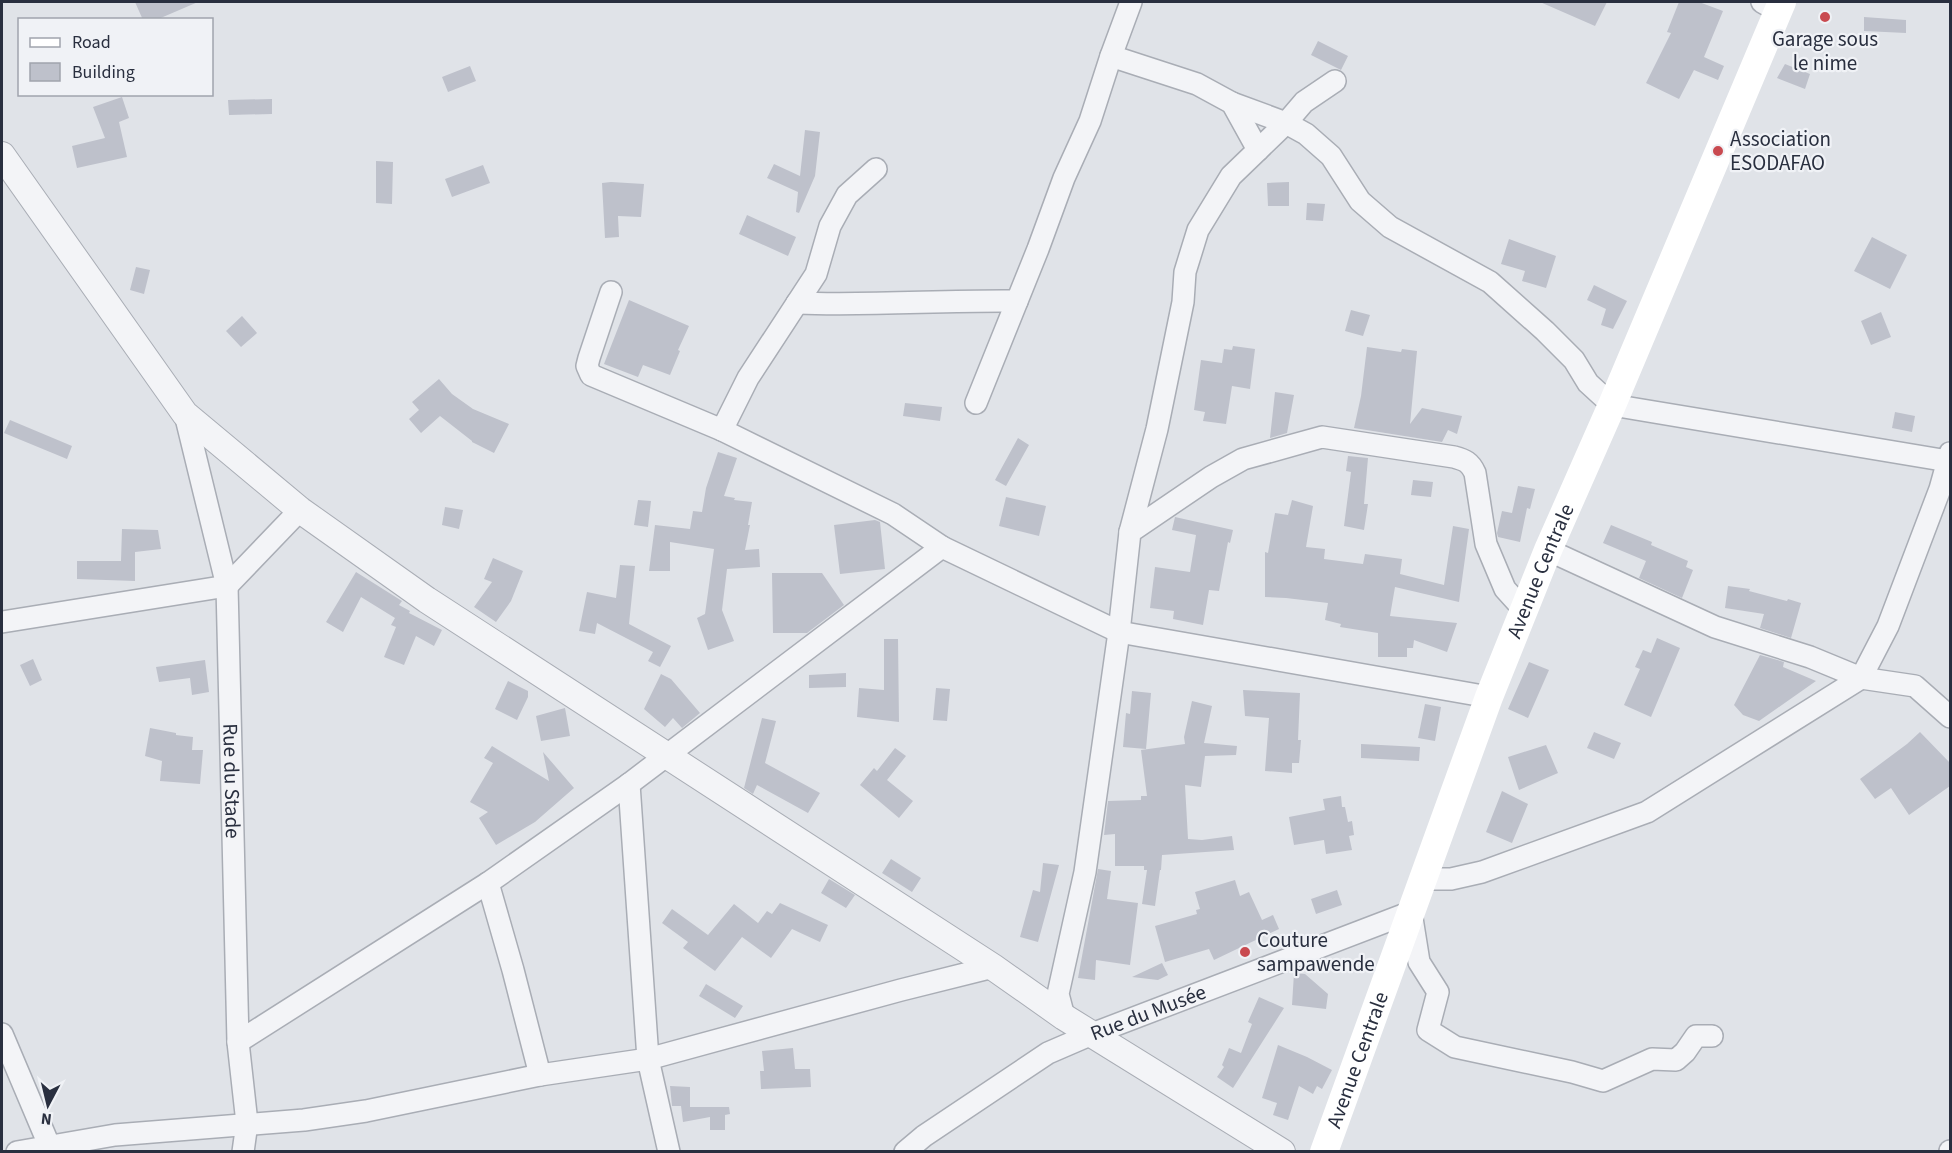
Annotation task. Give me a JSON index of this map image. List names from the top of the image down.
{
  "streets": {
    "main road": ["Avenue Centrale"],
    "street": ["Rue du Stade", "Rue du Musée"]
  },
  "crossings": [
    ["Avenue Centrale", "Rue du Musée"]
  ],
  "places": ["Garage sous le nime", "Association ESODAFAO", "Couture sampawende"],
  "legend": ["Road", "Building"],
  "north": "bottom"
}
